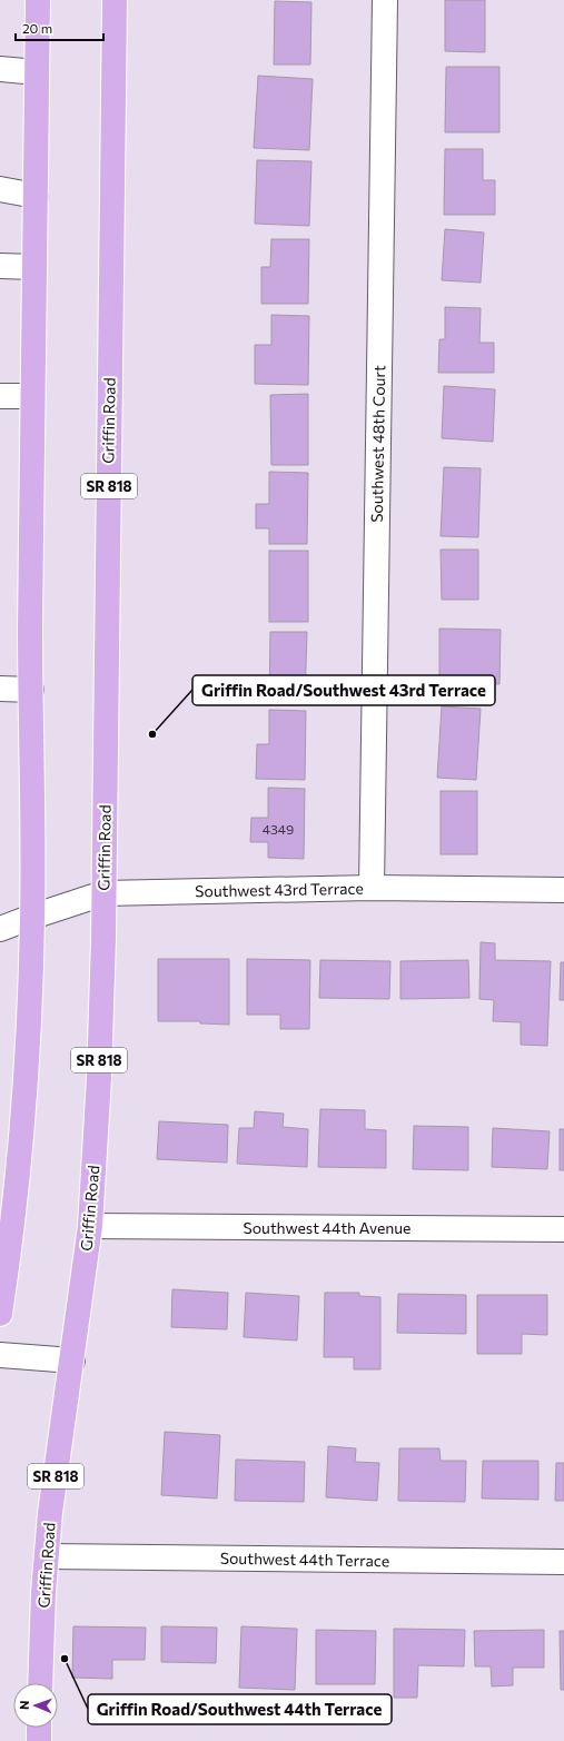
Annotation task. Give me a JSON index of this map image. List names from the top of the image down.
{
  "streets": {
    "main road": ["Griffin Road", "SR 818"],
    "street": [
      "Southwest 48th Court",
      "Southwest 43rd Terrace",
      "Southwest 44th Avenue",
      "Southwest 44th Terrace"
    ]
  },
  "crossings": [
    ["Griffin Road", "Southwest 43rd Terrace"],
    ["Griffin Road", "Southwest 44th Avenue"],
    ["Griffin Road", "Southwest 44th Terrace"],
    ["Southwest 48th Court", "Southwest 43rd Terrace"]
  ],
  "places": ["Griffin Road/Southwest 43rd Terrace", "Griffin Road/Southwest 44th Terrace"],
  "house_numbers": ["4349"],
  "scale_bar": "20 m",
  "north": "left"
}
